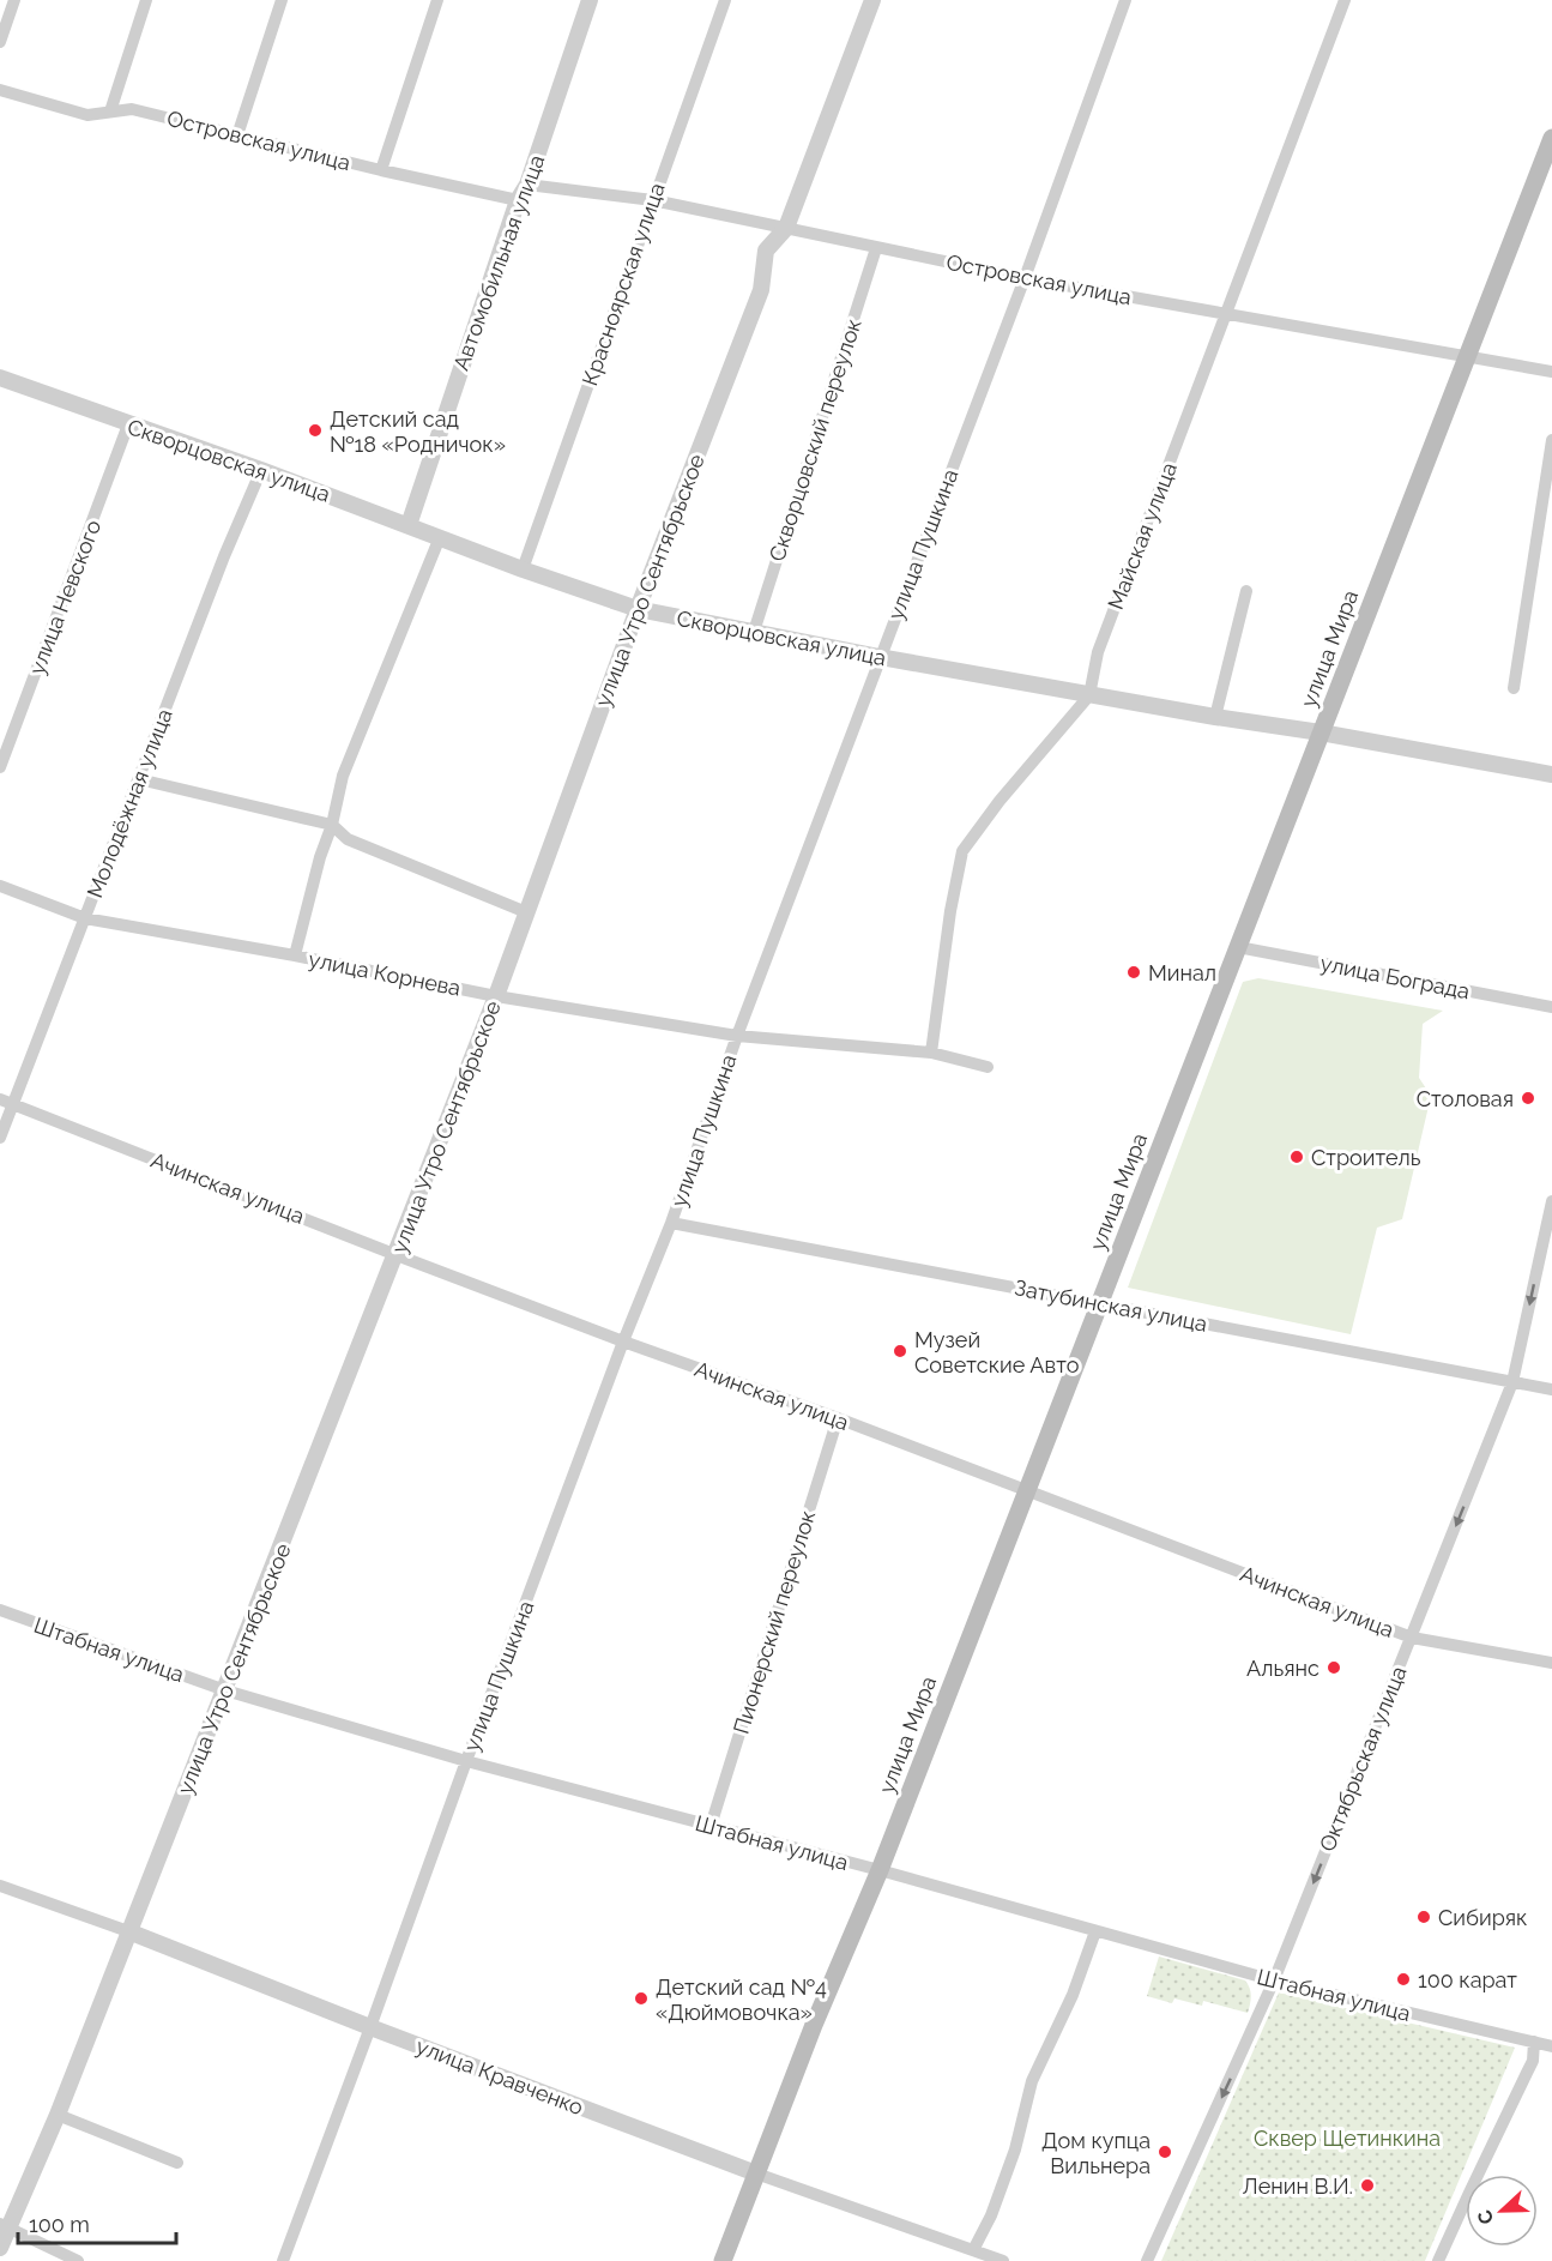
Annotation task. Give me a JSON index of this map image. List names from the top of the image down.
{
  "streets": {
    "main road": ["улица Мира"],
    "street": [
      "Островская улица",
      "Автомобильная улица",
      "Красноярская улица",
      "Скворцовский переулок",
      "Скворцовская улица",
      "Майская улица",
      "улица Пушкина",
      "улица Утро Сентябрьское",
      "улица Невского",
      "Молодёжная улица",
      "улица Корнева",
      "улица Бограда",
      "Ачинская улица",
      "Затубинская улица",
      "Пионерский переулок",
      "Штабная улица",
      "Октябрьская улица",
      "улица Кравченко"
    ]
  },
  "crossings": [
    ["Островская улица", "Автомобильная улица"],
    ["Островская улица", "Красноярская улица"],
    ["Островская улица", "Скворцовский переулок"],
    ["Островская улица", "Майская улица"],
    ["Островская улица", "улица Пушкина"],
    ["Островская улица", "улица Утро Сентябрьское"],
    ["Островская улица", "улица Мира"],
    ["Автомобильная улица", "Скворцовская улица"],
    ["Красноярская улица", "Скворцовская улица"],
    ["Скворцовский переулок", "Скворцовская улица"],
    ["Скворцовская улица", "Майская улица"],
    ["Скворцовская улица", "улица Пушкина"],
    ["Скворцовская улица", "улица Утро Сентябрьское"],
    ["Скворцовская улица", "улица Невского"],
    ["Скворцовская улица", "улица Мира"],
    ["Скворцовская улица", "Молодёжная улица"],
    ["Майская улица", "улица Корнева"],
    ["улица Пушкина", "улица Корнева"],
    ["улица Пушкина", "Ачинская улица"],
    ["улица Пушкина", "Затубинская улица"],
    ["улица Пушкина", "Штабная улица"],
    ["улица Пушкина", "улица Кравченко"],
    ["улица Утро Сентябрьское", "улица Корнева"],
    ["улица Утро Сентябрьское", "Ачинская улица"],
    ["улица Утро Сентябрьское", "Штабная улица"],
    ["улица Утро Сентябрьское", "улица Кравченко"],
    ["улица Мира", "улица Бограда"],
    ["улица Мира", "Ачинская улица"],
    ["улица Мира", "Затубинская улица"],
    ["улица Мира", "Штабная улица"],
    ["улица Мира", "улица Кравченко"],
    ["Молодёжная улица", "улица Корнева"],
    ["Молодёжная улица", "Ачинская улица"],
    ["Ачинская улица", "Пионерский переулок"],
    ["Ачинская улица", "Октябрьская улица"],
    ["Затубинская улица", "Октябрьская улица"],
    ["Пионерский переулок", "Штабная улица"],
    ["Штабная улица", "Октябрьская улица"]
  ],
  "one_way": ["Октябрьская улица"],
  "parks": ["Сквер Щетинкина"],
  "places": [
    "Детский сад №18 «Родничок»",
    "Минал",
    "Столовая",
    "Строитель",
    "Музей Советские Авто",
    "Альянс",
    "Сибиряк",
    "100 карат",
    "Детский сад №4 «Дюймовочка»",
    "Дом купца Вильнера",
    "Ленин В.И."
  ],
  "scale_bar": "100 m",
  "north": "left"
}
